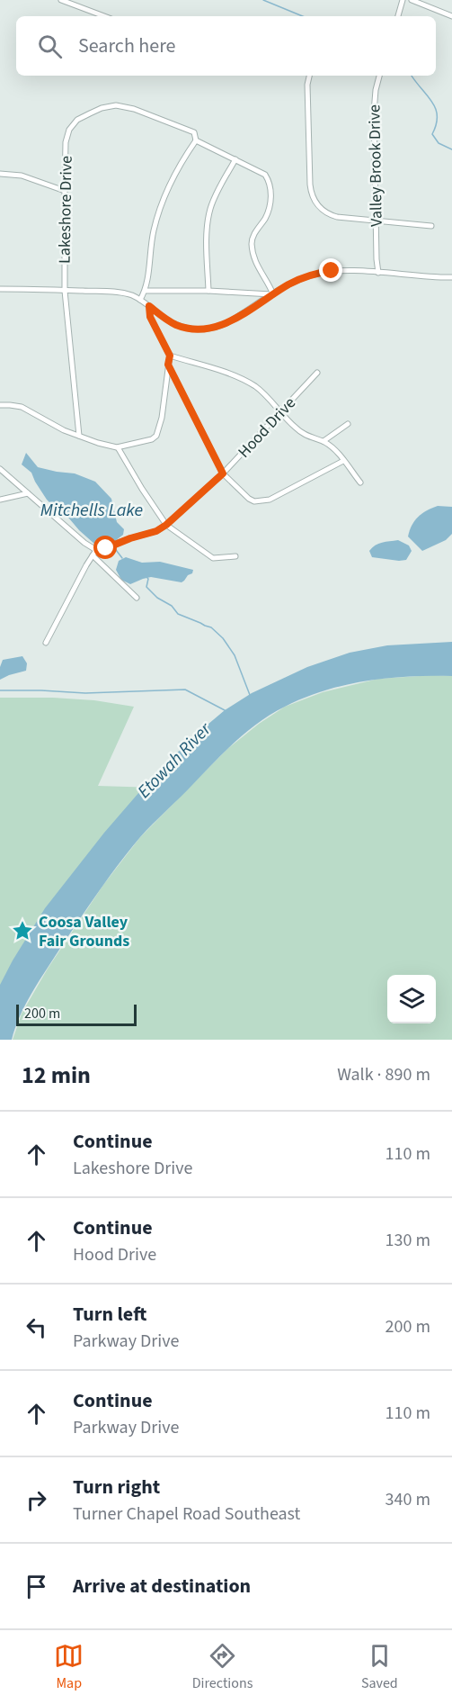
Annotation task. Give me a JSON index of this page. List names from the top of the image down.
{
  "streets": {
    "street": ["Valley Brook Drive", "Lakeshore Drive", "Hood Drive"]
  },
  "water": ["Mitchells Lake", "Etowah River"],
  "places": {
    "place": ["Coosa Valley Fair Grounds"]
  },
  "scale_bar": "200 m",
  "page": {
    "search": "Search here",
    "scale": "200 m",
    "heading": ["12 min", "Walk · 890 m"],
    "list": [
      ["Continue", "Lakeshore Drive", "110 m"],
      ["Continue", "Hood Drive", "130 m"],
      ["Turn left", "Parkway Drive", "200 m"],
      ["Continue", "Parkway Drive", "110 m"],
      ["Turn right", "Turner Chapel Road Southeast", "340 m"],
      "Arrive at destination"
    ],
    "nav": ["Map", "Directions", "Saved"]
  }
}
